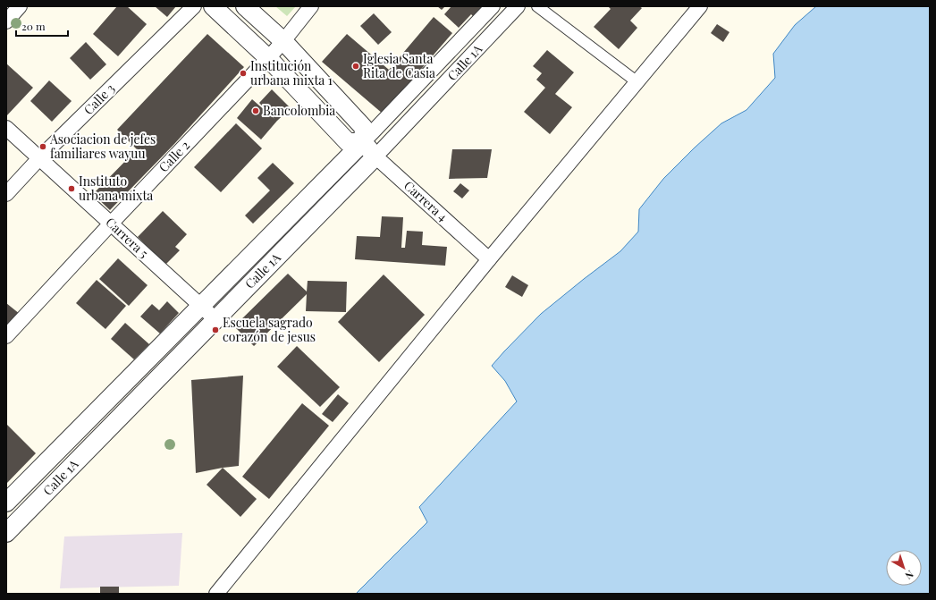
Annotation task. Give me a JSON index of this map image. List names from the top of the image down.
{
  "streets": {
    "street": [
      "Calle 1A",
      "Calle 3",
      "Calle 2",
      "Carrera 4",
      "Carrera 5"
    ]
  },
  "crossings": [
    ["Calle 1A", "Carrera 4"],
    ["Calle 1A", "Carrera 5"],
    ["Calle 3", "Carrera 5"],
    ["Calle 2", "Carrera 5"]
  ],
  "places": [
    "Iglesia Santa Rita de Casia",
    "Institución urbana mixta 1",
    "Bancolombia",
    "Asociacion de jefes familiares wayuu",
    "Instituto urbana mixta",
    "Escuela sagrado corazón de jesus"
  ],
  "scale_bar": "20 m",
  "north": "bottom right"
}
